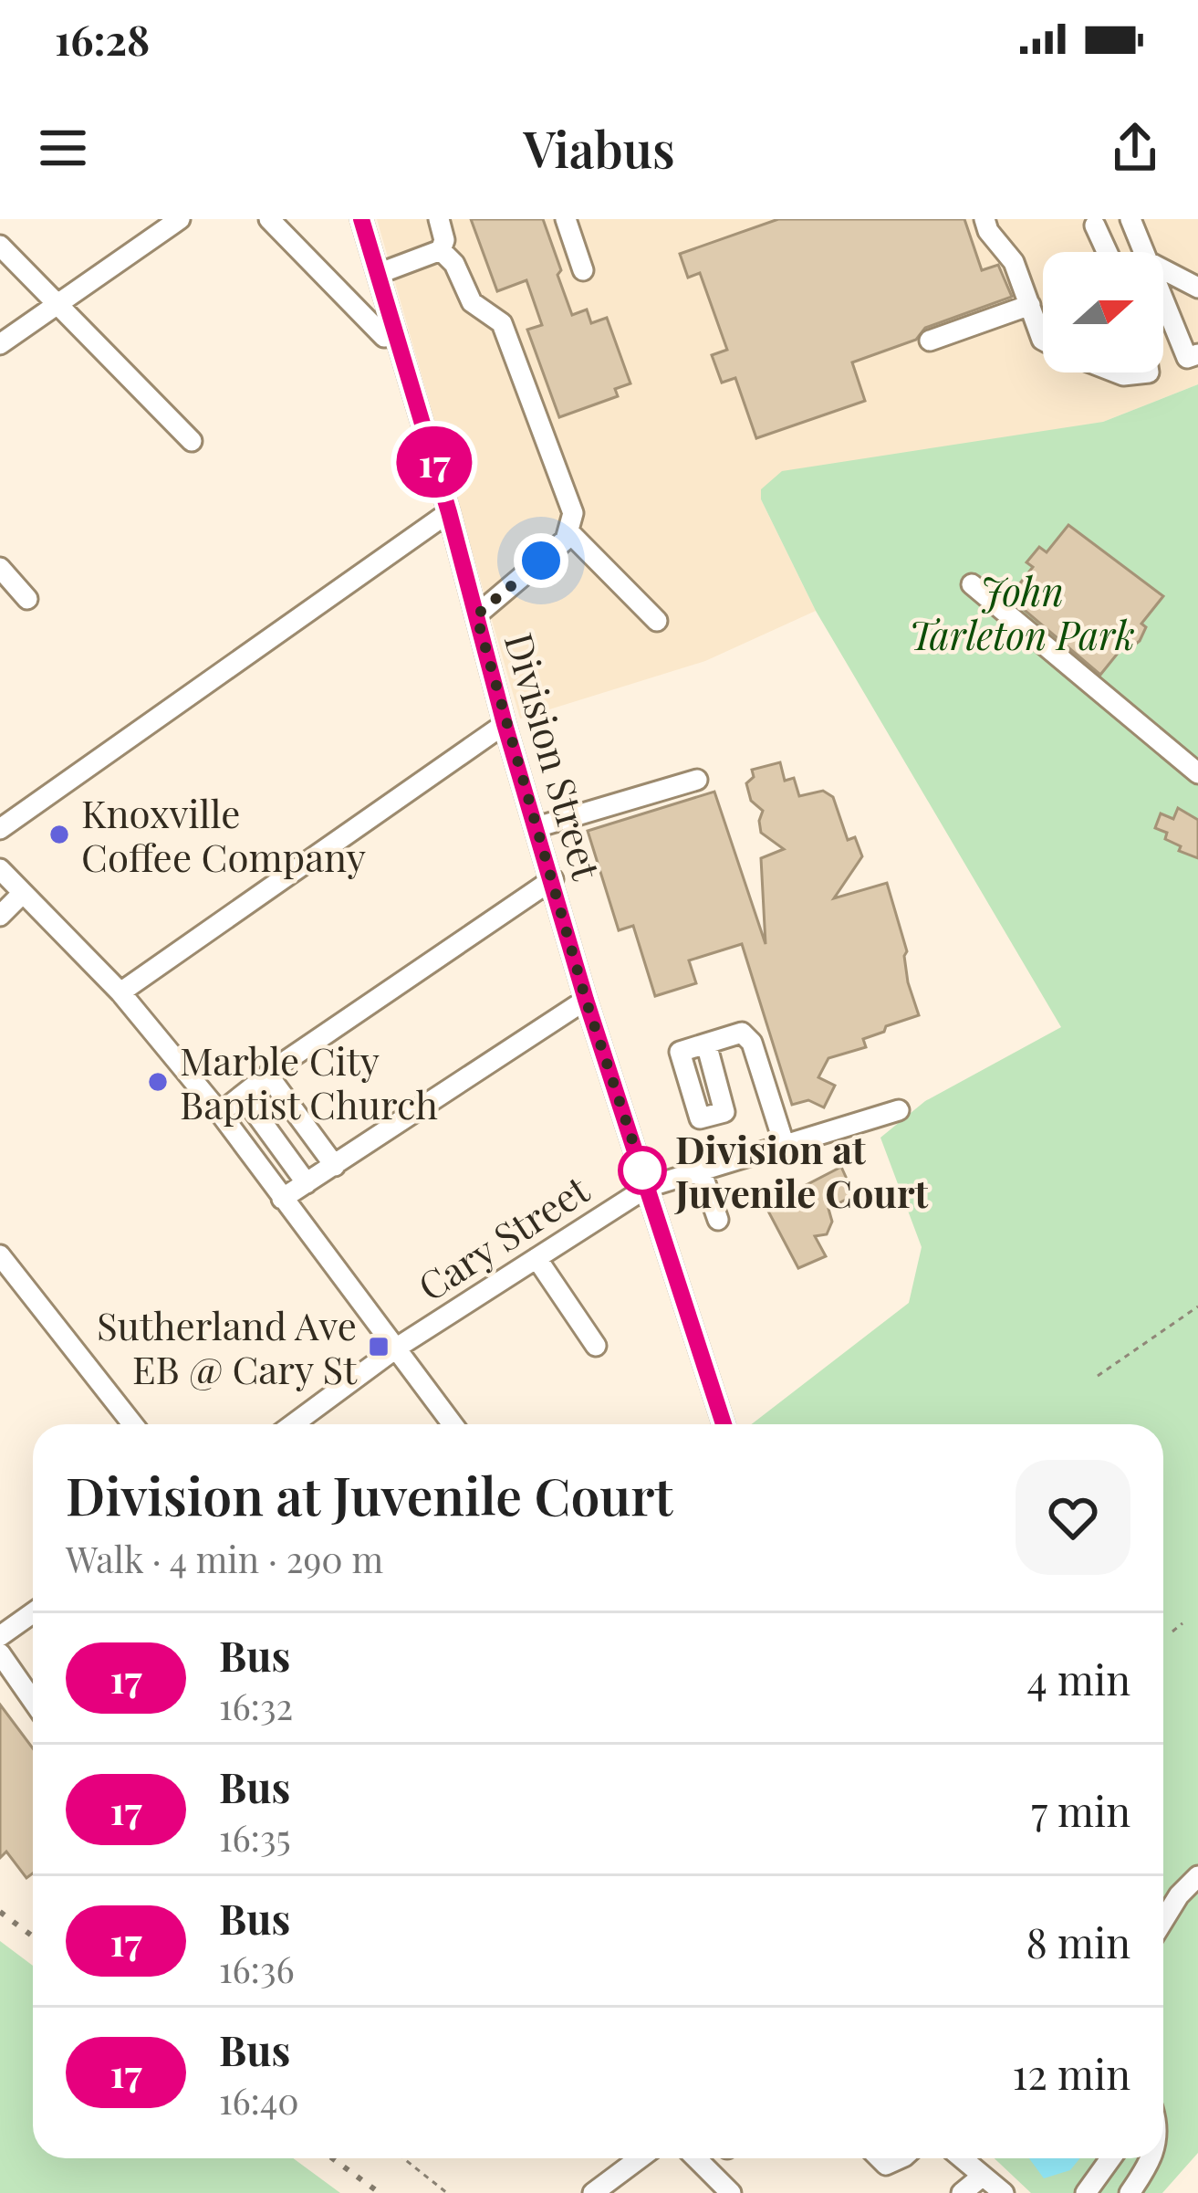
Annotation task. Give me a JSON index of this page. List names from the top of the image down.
{
  "streets": {
    "street": ["Division Street", "Cary Street"]
  },
  "crossings": [
    ["Division Street", "Cary Street"]
  ],
  "parks": ["John Tarleton Park"],
  "places": {
    "other": ["Knoxville Coffee Company", "Marble City Baptist Church", "Division at Juvenile Court"],
    "transit": ["Sutherland Ave EB @ Cary St"]
  },
  "lines": ["bus line 17"],
  "north": "right",
  "page": {
    "status": "16:28",
    "header": "Viabus",
    "on_map": "17",
    "heading": ["Division at Juvenile Court", "Walk · 4 min · 290 m"],
    "list": [
      {
        "mark": "17",
        "name": "Bus",
        "note": "16:32",
        "value": "4 min"
      },
      {
        "mark": "17",
        "name": "Bus",
        "note": "16:35",
        "value": "7 min"
      },
      {
        "mark": "17",
        "name": "Bus",
        "note": "16:36",
        "value": "8 min"
      },
      {
        "mark": "17",
        "name": "Bus",
        "note": "16:40",
        "value": "12 min"
      }
    ]
  }
}
